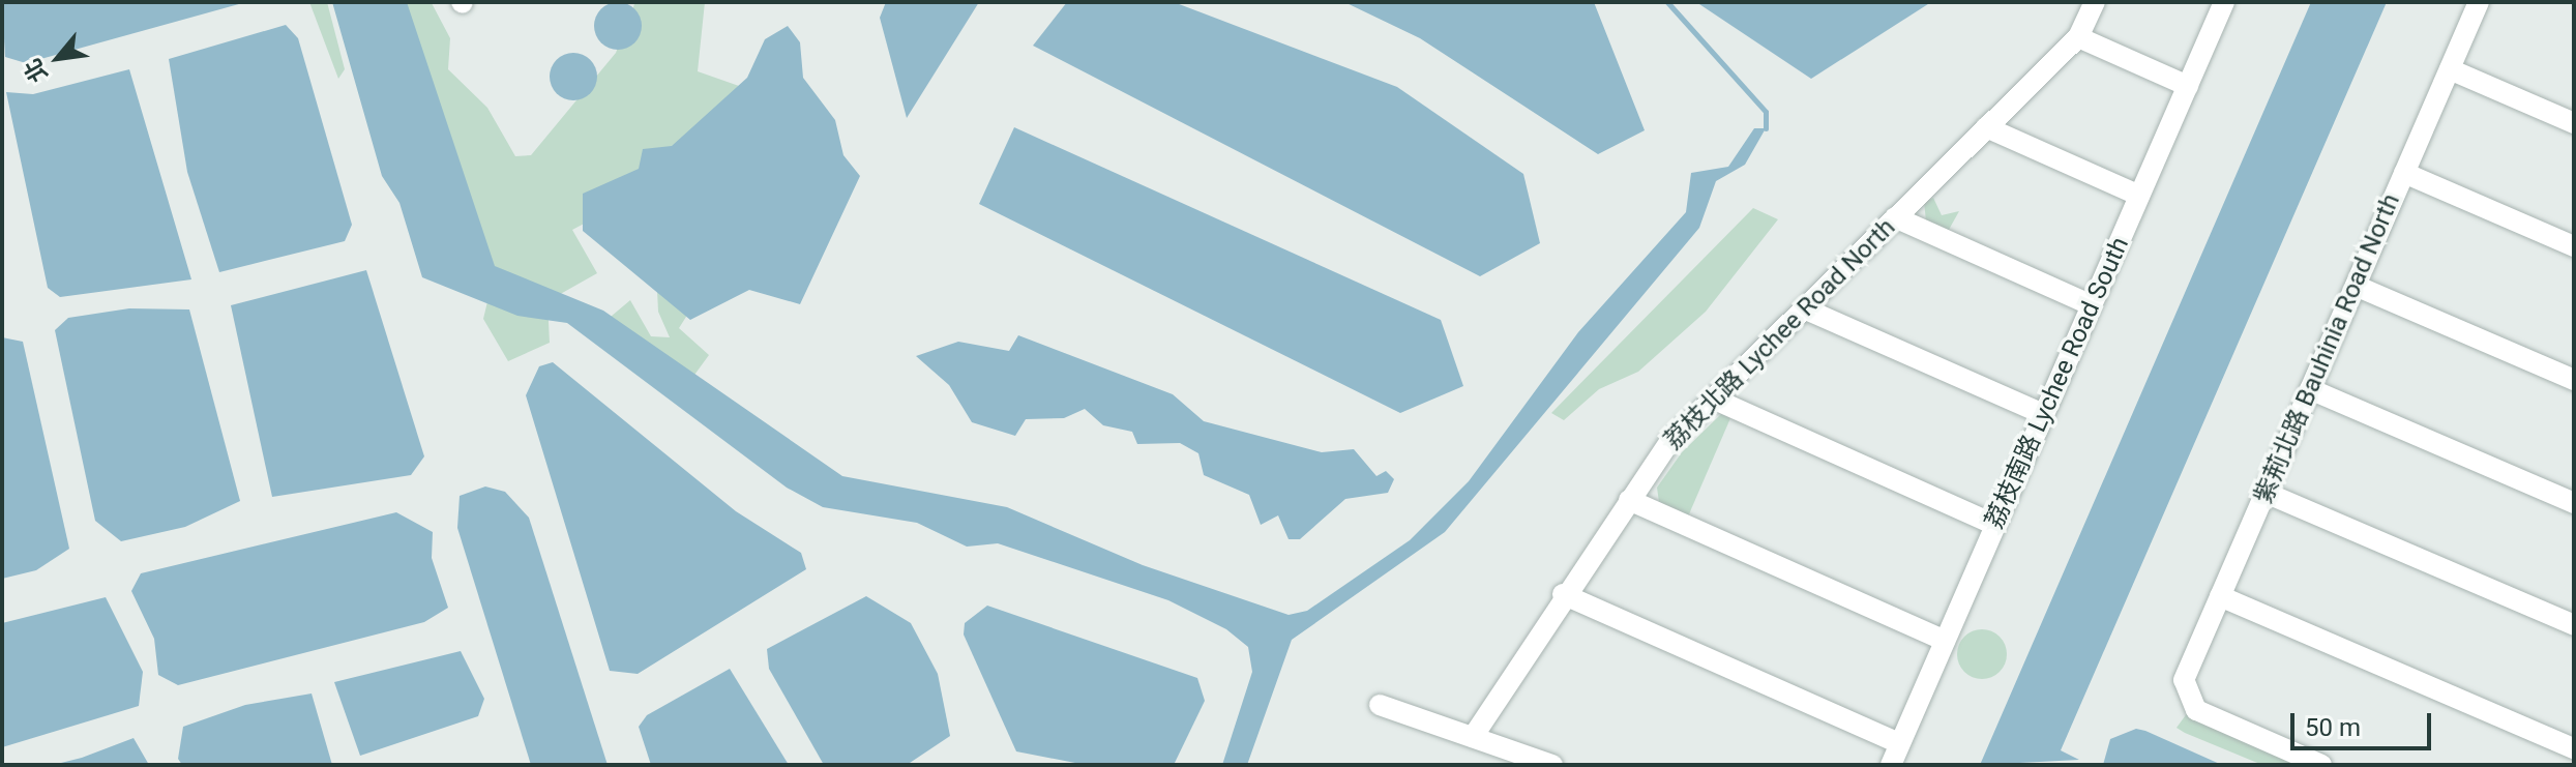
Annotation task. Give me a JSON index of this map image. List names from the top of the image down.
{
  "streets": {
    "street": ["荔枝北路 Lychee Road North", "紫荊北路 Bauhinia Road North", "荔枝南路 Lychee Road South"]
  },
  "scale_bar": "50 m",
  "north": "bottom left"
}
